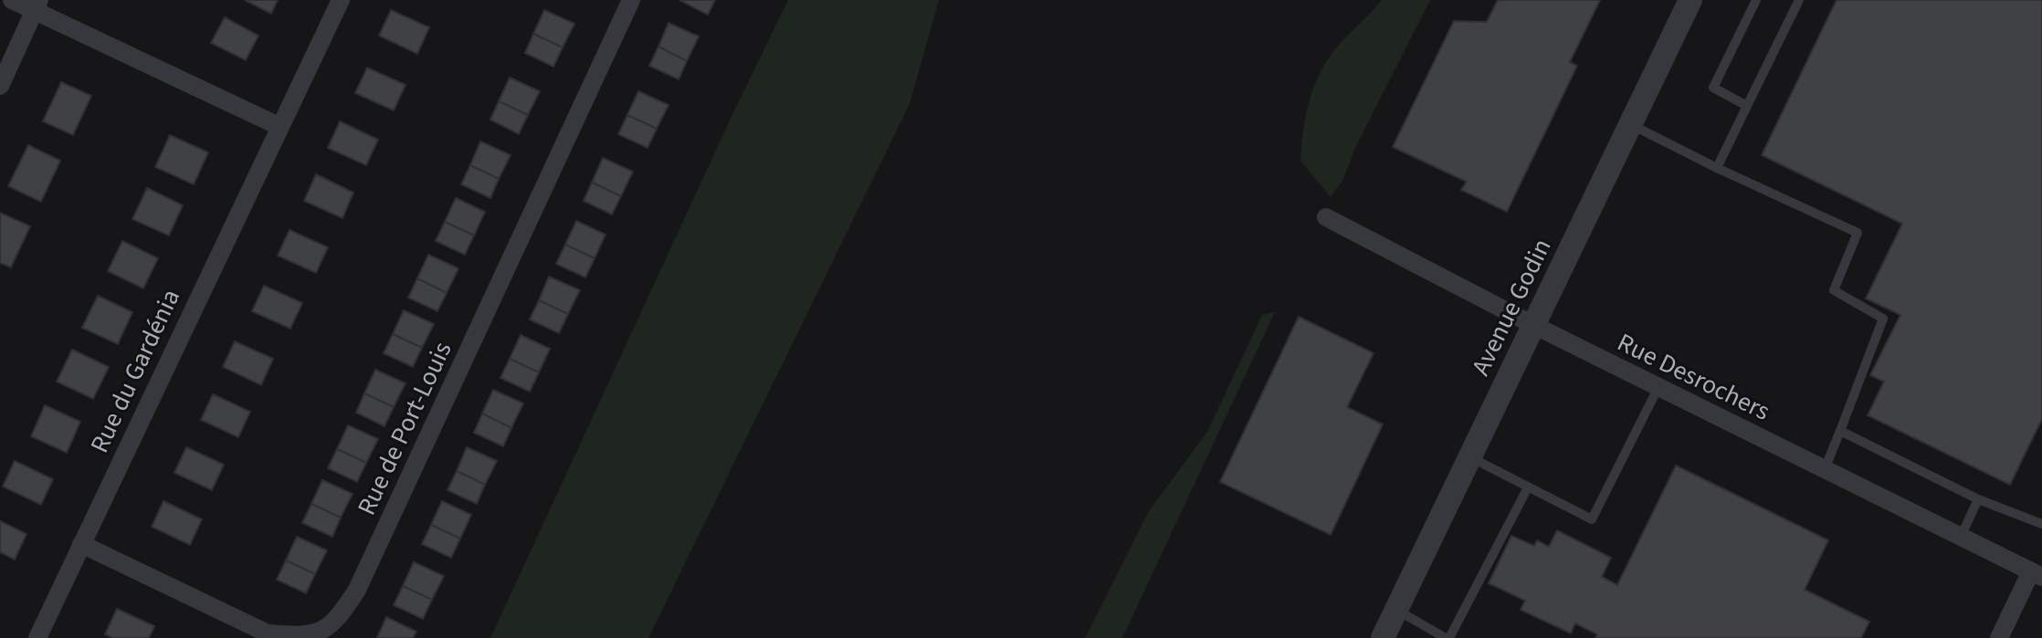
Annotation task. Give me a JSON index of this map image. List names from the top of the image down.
{
  "streets": {
    "street": [
      "Avenue Godin",
      "Rue du Gardénia",
      "Rue Desrochers",
      "Rue de Port-Louis"
    ]
  },
  "crossings": [
    ["Avenue Godin", "Rue Desrochers"],
    ["Rue du Gardénia", "Rue de Port-Louis"]
  ]
}
